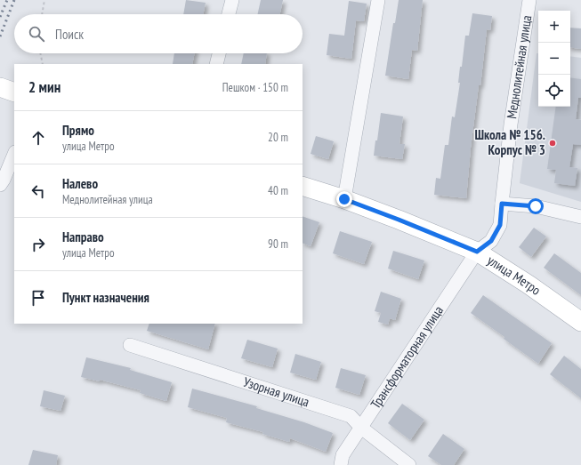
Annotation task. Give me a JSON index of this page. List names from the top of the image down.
{
  "streets": {
    "street": [
      "Меднолитейная улица",
      "улица Метро",
      "Трансформаторная улица",
      "Узорная улица"
    ]
  },
  "crossings": [
    ["Меднолитейная улица", "улица Метро"],
    ["Меднолитейная улица", "Трансформаторная улица"],
    ["улица Метро", "Трансформаторная улица"],
    ["Трансформаторная улица", "Узорная улица"]
  ],
  "places": ["Школа № 156. Корпус № 3"],
  "page": {
    "map_buttons": ["+", "−"],
    "search": "Поиск",
    "heading": ["2 мин", "Пешком · 150 m"],
    "list": [
      ["Прямо", "улица Метро", "20 m"],
      ["Налево", "Меднолитейная улица", "40 m"],
      ["Направо", "улица Метро", "90 m"],
      "Пункт назначения"
    ]
  }
}
